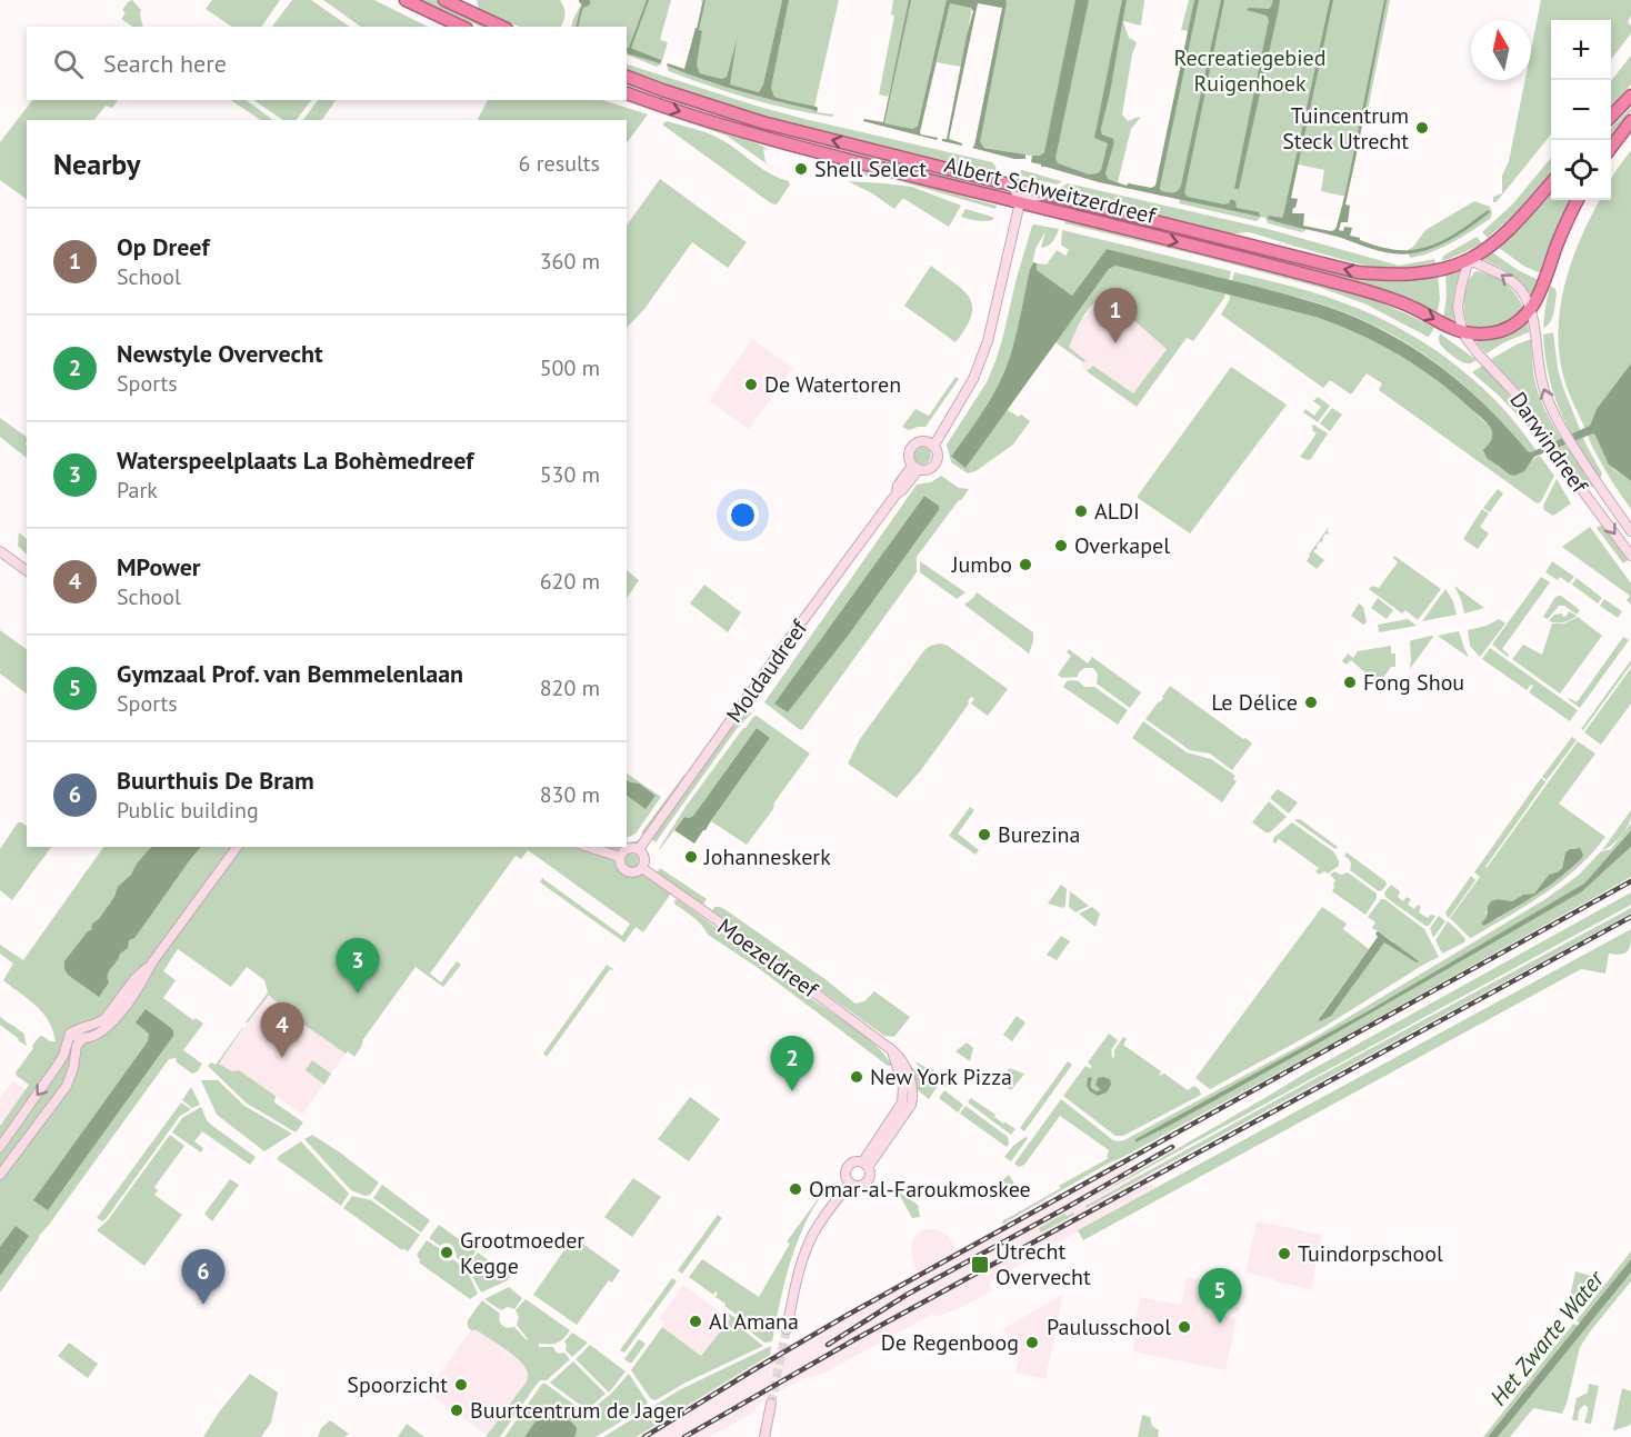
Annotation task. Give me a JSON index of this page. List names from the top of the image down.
{
  "streets": {
    "highway": ["Albert Schweitzerdreef"],
    "street": ["Darwindreef", "Moldaudreef", "Moezeldreef"]
  },
  "crossings": [
    ["Albert Schweitzerdreef", "Darwindreef"],
    ["Moldaudreef", "Moezeldreef"]
  ],
  "water": ["Het Zwarte Water"],
  "parks": ["Recreatiegebied Ruigenhoek"],
  "places": {
    "other": [
      "Tuincentrum Steck Utrecht",
      "Shell Select",
      "De Watertoren",
      "ALDI",
      "Overkapel",
      "Jumbo",
      "Fong Shou",
      "Le Délice",
      "Burezina",
      "Johanneskerk",
      "New York Pizza",
      "Omar-al-Faroukmoskee",
      "Grootmoeder Kegge",
      "Tuindorpschool",
      "Al Amana",
      "Paulusschool",
      "De Regenboog",
      "Spoorzicht",
      "Buurtcentrum de Jager"
    ],
    "transit": ["Utrecht Overvecht"]
  },
  "north": "top",
  "page": {
    "map_buttons": ["+", "−"],
    "search": "Search here",
    "heading": ["Nearby", "6 results"],
    "list": [
      {
        "mark": "1",
        "name": "Op Dreef",
        "note": "School",
        "value": "360 m"
      },
      {
        "mark": "2",
        "name": "Newstyle Overvecht",
        "note": "Sports",
        "value": "500 m"
      },
      {
        "mark": "3",
        "name": "Waterspeelplaats La Bohèmedreef",
        "note": "Park",
        "value": "530 m"
      },
      {
        "mark": "4",
        "name": "MPower",
        "note": "School",
        "value": "620 m"
      },
      {
        "mark": "5",
        "name": "Gymzaal Prof. van Bemmelenlaan",
        "note": "Sports",
        "value": "820 m"
      },
      {
        "mark": "6",
        "name": "Buurthuis De Bram",
        "note": "Public building",
        "value": "830 m"
      }
    ],
    "pins": [
      "1",
      "3",
      "4",
      "2",
      "6",
      "5"
    ]
  }
}
